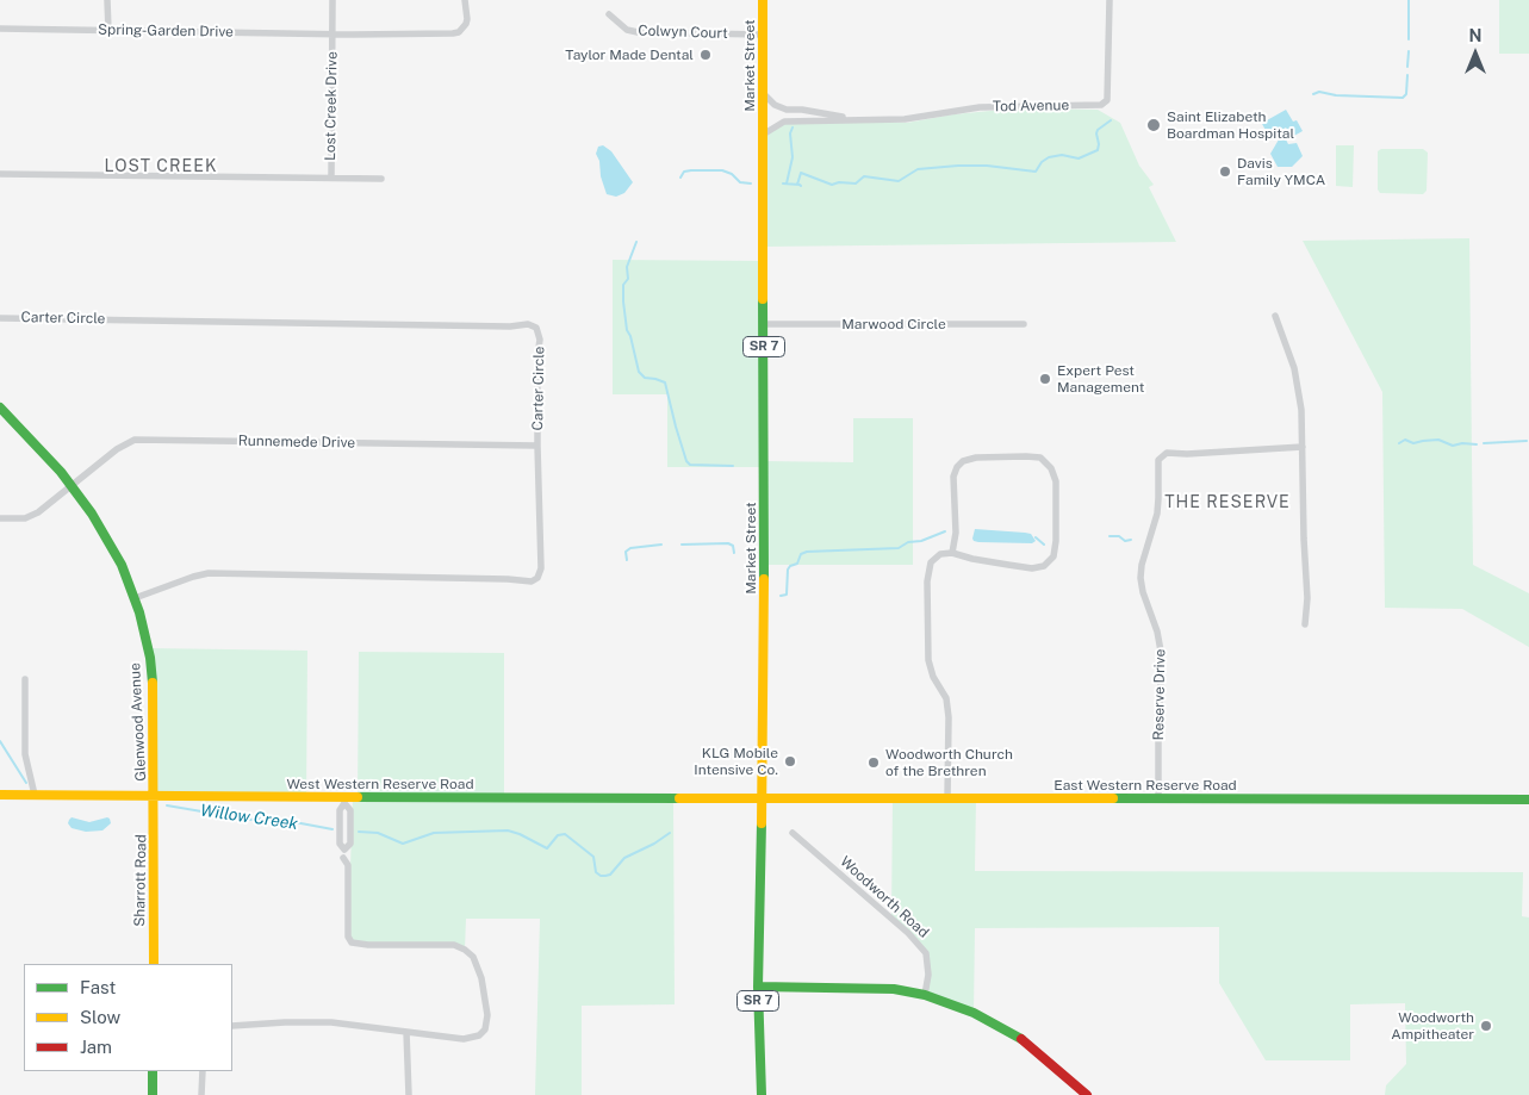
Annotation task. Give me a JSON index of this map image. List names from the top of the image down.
{
  "streets": {
    "main road": [
      "Market Street",
      "SR 7",
      "Glenwood Avenue",
      "West Western Reserve Road",
      "East Western Reserve Road",
      "Sharrott Road"
    ],
    "street": [
      "Spring-Garden Drive",
      "Colwyn Court",
      "Lost Creek Drive",
      "Tod Avenue",
      "Carter Circle",
      "Marwood Circle",
      "Runnemede Drive",
      "Reserve Drive",
      "Woodworth Road"
    ]
  },
  "crossings": [
    ["Spring-Garden Drive", "Lost Creek Drive"],
    ["Colwyn Court", "Market Street"],
    ["Market Street", "Tod Avenue"],
    ["Market Street", "Marwood Circle"],
    ["Market Street", "West Western Reserve Road"],
    ["Market Street", "East Western Reserve Road"],
    ["Carter Circle", "Runnemede Drive"],
    ["Carter Circle", "Glenwood Avenue"],
    ["Runnemede Drive", "Glenwood Avenue"],
    ["Reserve Drive", "East Western Reserve Road"],
    ["Glenwood Avenue", "West Western Reserve Road"],
    ["Glenwood Avenue", "Sharrott Road"],
    ["West Western Reserve Road", "East Western Reserve Road"],
    ["West Western Reserve Road", "Sharrott Road"]
  ],
  "districts": ["LOST CREEK", "THE RESERVE"],
  "water": ["Willow Creek"],
  "places": [
    "Taylor Made Dental",
    "Saint Elizabeth Boardman Hospital",
    "Davis Family YMCA",
    "Expert Pest Management",
    "KLG Mobile Intensive Co.",
    "Woodworth Church of the Brethren",
    "Woodworth Ampitheater"
  ],
  "legend": ["Fast", "Slow", "Jam"],
  "north": "top"
}
